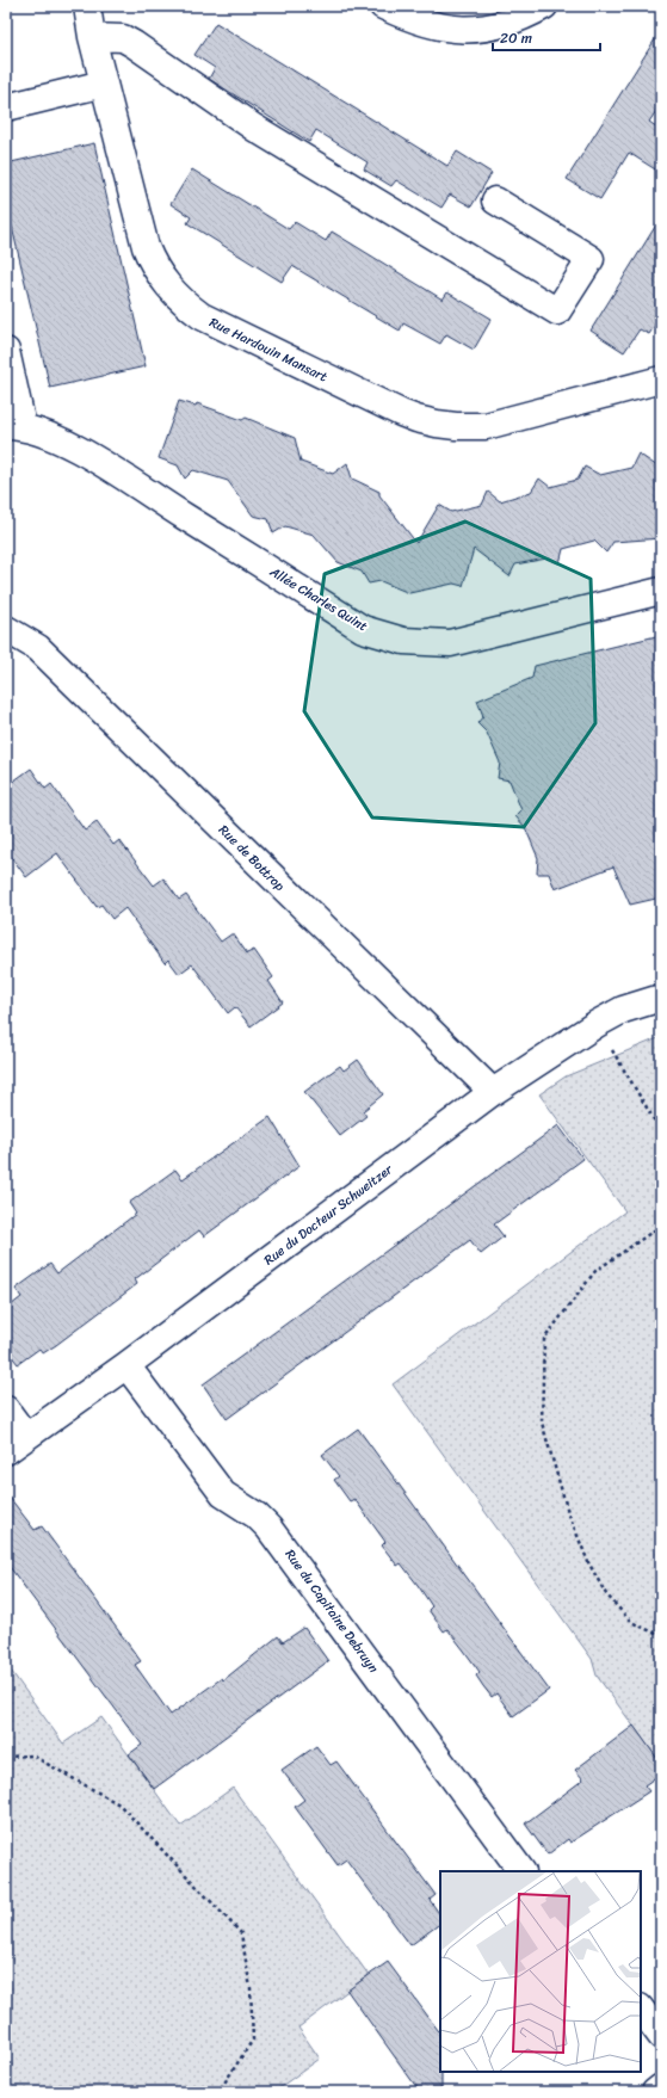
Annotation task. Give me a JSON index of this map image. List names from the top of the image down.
{
  "streets": {
    "street": [
      "Rue Hardouin Mansart",
      "Allée Charles Quint",
      "Rue de Bottrop",
      "Rue du Docteur Schweitzer",
      "Rue du Capitaine Debruyn"
    ]
  },
  "crossings": [
    ["Rue de Bottrop", "Rue du Docteur Schweitzer"],
    ["Rue du Docteur Schweitzer", "Rue du Capitaine Debruyn"]
  ],
  "scale_bar": "20 m"
}
